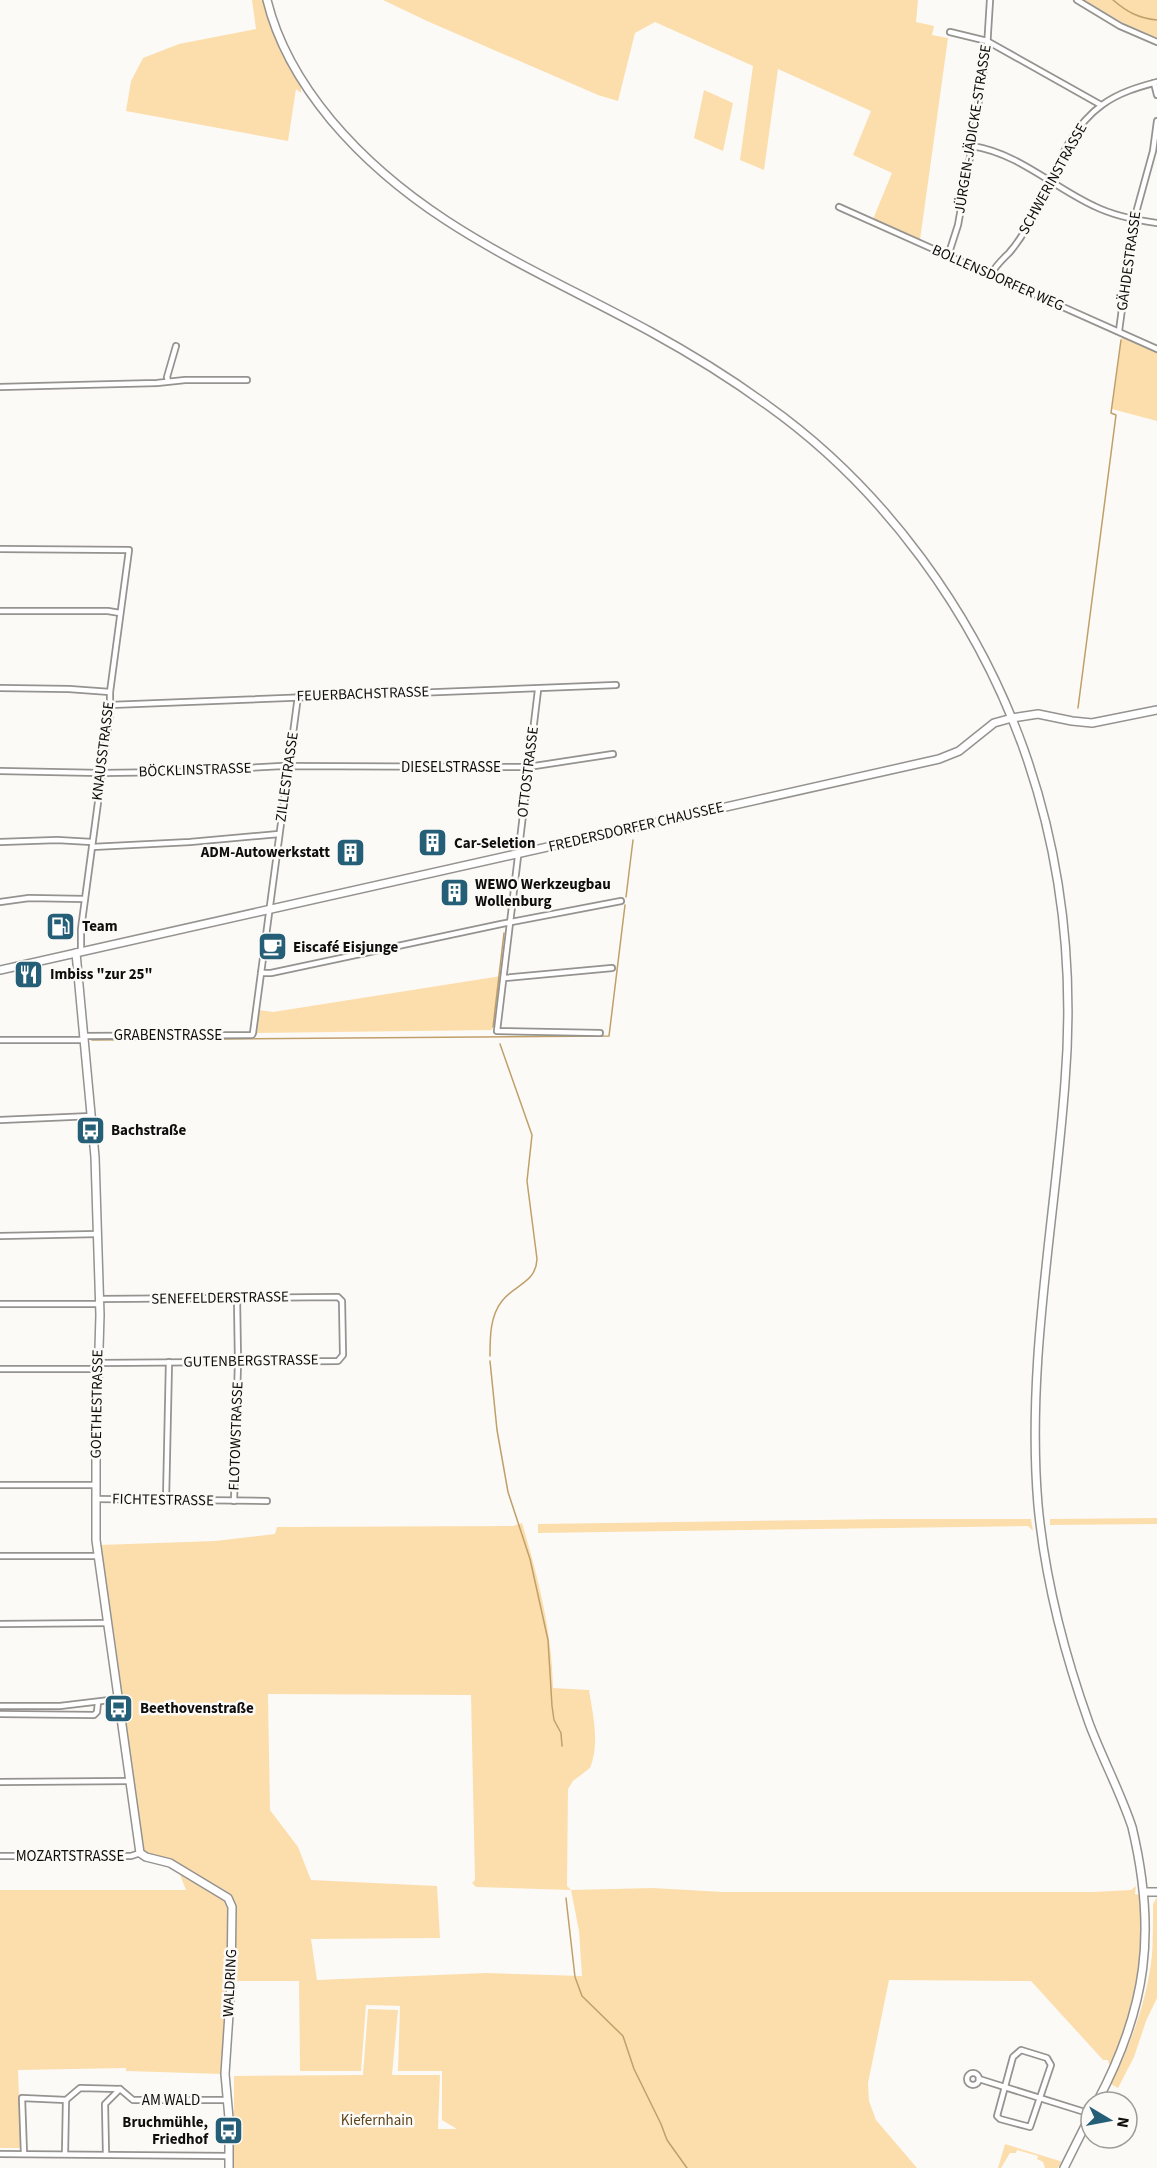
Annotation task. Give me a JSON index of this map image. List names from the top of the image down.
{
  "streets": {
    "main road": ["FREDERSDORFER CHAUSSEE", "GOETHESTRASSE", "WALDRING"],
    "street": [
      "JÜRGEN-JÄDICKE-STRASSE",
      "SCHWERINSTRASSE",
      "GÄHDESTRASSE",
      "BOLLENSDORFER WEG",
      "FEUERBACHSTRASSE",
      "KNAUSSTRASSE",
      "DIESELSTRASSE",
      "BÖCKLINSTRASSE",
      "OTTOSTRASSE",
      "ZILLESTRASSE",
      "GRABENSTRASSE",
      "SENEFELDERSTRASSE",
      "GUTENBERGSTRASSE",
      "FLOTOWSTRASSE",
      "FICHTESTRASSE",
      "MOZARTSTRASSE",
      "AM WALD"
    ]
  },
  "crossings": [
    ["JÜRGEN-JÄDICKE-STRASSE", "BOLLENSDORFER WEG"],
    ["SCHWERINSTRASSE", "BOLLENSDORFER WEG"],
    ["GÄHDESTRASSE", "BOLLENSDORFER WEG"],
    ["FEUERBACHSTRASSE", "KNAUSSTRASSE"],
    ["FEUERBACHSTRASSE", "OTTOSTRASSE"],
    ["FEUERBACHSTRASSE", "ZILLESTRASSE"],
    ["KNAUSSTRASSE", "BÖCKLINSTRASSE"],
    ["KNAUSSTRASSE", "FREDERSDORFER CHAUSSEE"],
    ["KNAUSSTRASSE", "GOETHESTRASSE"],
    ["DIESELSTRASSE", "BÖCKLINSTRASSE"],
    ["DIESELSTRASSE", "OTTOSTRASSE"],
    ["DIESELSTRASSE", "ZILLESTRASSE"],
    ["BÖCKLINSTRASSE", "ZILLESTRASSE"],
    ["OTTOSTRASSE", "FREDERSDORFER CHAUSSEE"],
    ["ZILLESTRASSE", "FREDERSDORFER CHAUSSEE"],
    ["ZILLESTRASSE", "GRABENSTRASSE"],
    ["FREDERSDORFER CHAUSSEE", "GOETHESTRASSE"],
    ["GRABENSTRASSE", "GOETHESTRASSE"],
    ["SENEFELDERSTRASSE", "GUTENBERGSTRASSE"],
    ["SENEFELDERSTRASSE", "GOETHESTRASSE"],
    ["SENEFELDERSTRASSE", "FLOTOWSTRASSE"],
    ["GUTENBERGSTRASSE", "GOETHESTRASSE"],
    ["GUTENBERGSTRASSE", "FLOTOWSTRASSE"],
    ["GOETHESTRASSE", "FICHTESTRASSE"],
    ["GOETHESTRASSE", "MOZARTSTRASSE"],
    ["GOETHESTRASSE", "WALDRING"],
    ["FLOTOWSTRASSE", "FICHTESTRASSE"],
    ["MOZARTSTRASSE", "WALDRING"],
    ["WALDRING", "AM WALD"]
  ],
  "parks": ["Kiefernhain"],
  "places": {
    "building": ["Car-Seletion", "ADM-Autowerkstatt", "WEWO Werkzeugbau Wollenburg"],
    "fuel station": ["Team"],
    "cafe": ["Eiscafé Eisjunge"],
    "restaurant": ["Imbiss \"zur 25\""],
    "bus stop": ["Bachstraße", "Beethovenstraße", "Bruchmühle, Friedhof"]
  },
  "north": "right"
}
